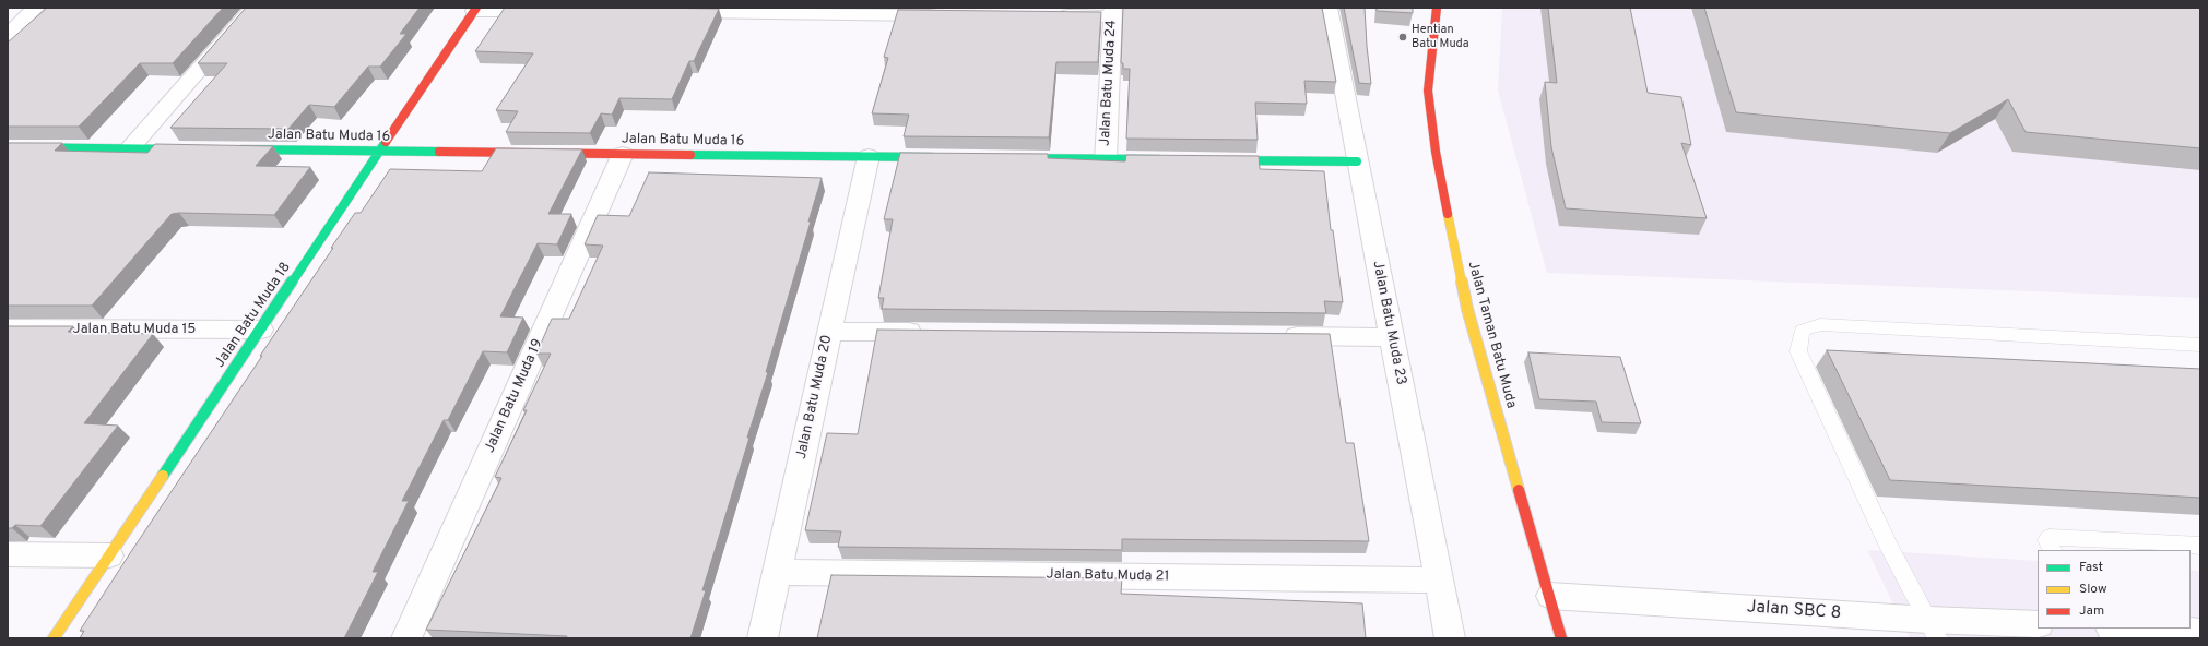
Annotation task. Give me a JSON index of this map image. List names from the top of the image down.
{
  "streets": {
    "street": [
      "Jalan Batu Muda 24",
      "Jalan Batu Muda 16",
      "Jalan Batu Muda 18",
      "Jalan Batu Muda 23",
      "Jalan Batu Muda 15",
      "Jalan Taman Batu Muda",
      "Jalan Batu Muda 19",
      "Jalan Batu Muda 20",
      "Jalan Batu Muda 21",
      "Jalan SBC 8"
    ]
  },
  "crossings": [
    ["Jalan Batu Muda 16", "Jalan Batu Muda 18"],
    ["Jalan Batu Muda 16", "Jalan Batu Muda 19"],
    ["Jalan Batu Muda 16", "Jalan Batu Muda 20"],
    ["Jalan Batu Muda 18", "Jalan Batu Muda 15"],
    ["Jalan Batu Muda 23", "Jalan Batu Muda 21"],
    ["Jalan Taman Batu Muda", "Jalan SBC 8"],
    ["Jalan Batu Muda 20", "Jalan Batu Muda 21"]
  ],
  "places": ["Hentian Batu Muda"],
  "legend": ["Fast", "Slow", "Jam"]
}
